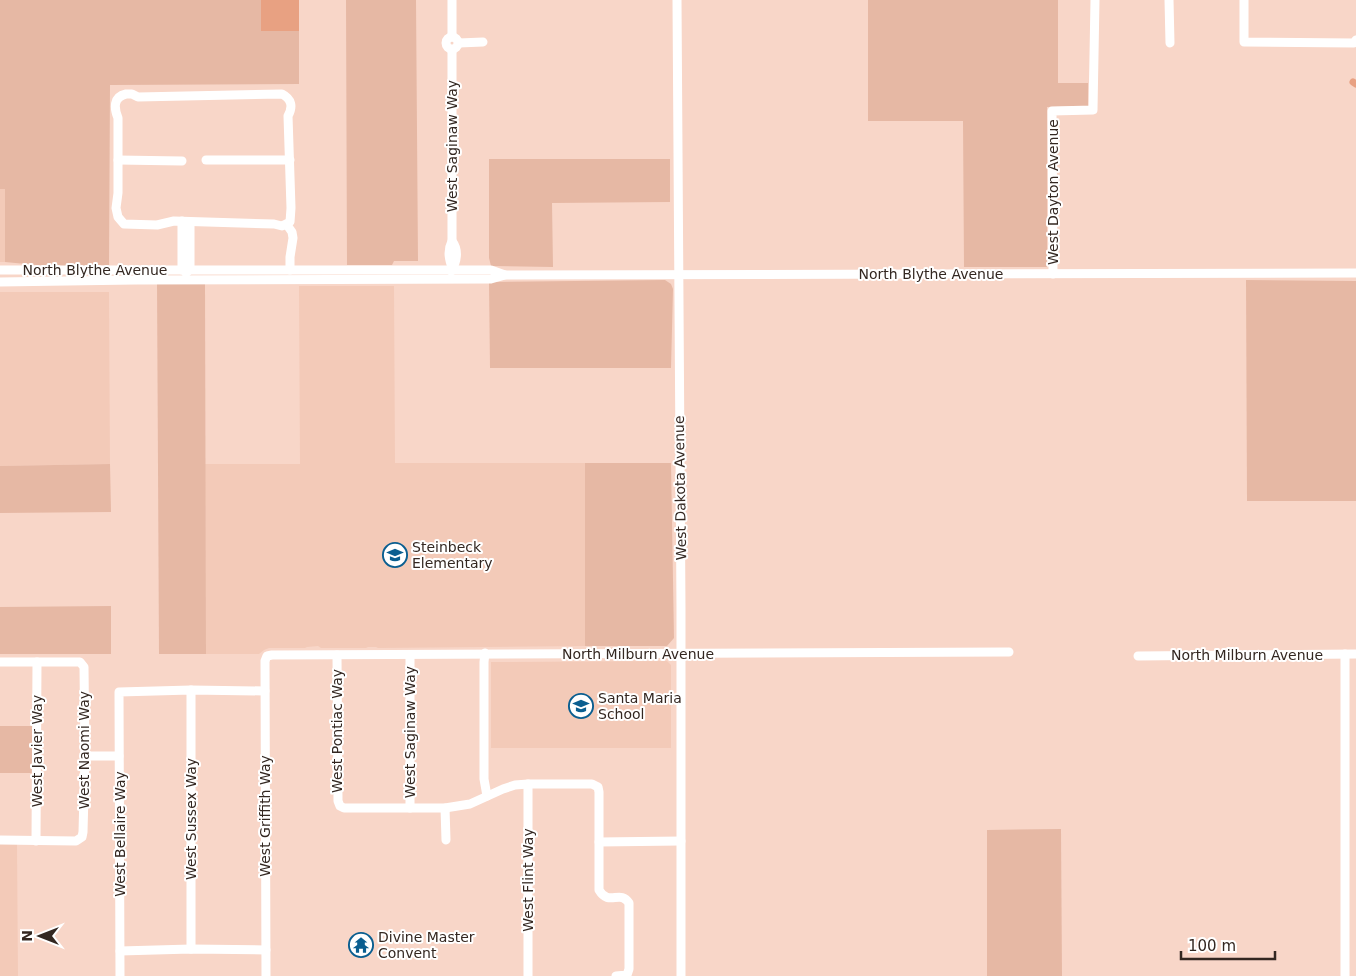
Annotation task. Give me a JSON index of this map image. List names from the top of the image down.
{
  "streets": {
    "street": [
      "West Saginaw Way",
      "West Dayton Avenue",
      "North Blythe Avenue",
      "West Dakota Avenue",
      "North Milburn Avenue",
      "West Pontiac Way",
      "West Naomi Way",
      "West Javier Way",
      "West Griffith Way",
      "West Sussex Way",
      "West Bellaire Way",
      "West Flint Way"
    ]
  },
  "crossings": [
    ["West Saginaw Way", "North Blythe Avenue"],
    ["West Saginaw Way", "North Milburn Avenue"],
    ["West Saginaw Way", "West Pontiac Way"],
    ["West Dayton Avenue", "North Blythe Avenue"],
    ["North Blythe Avenue", "West Dakota Avenue"],
    ["West Dakota Avenue", "North Milburn Avenue"],
    ["North Milburn Avenue", "West Pontiac Way"],
    ["North Milburn Avenue", "West Griffith Way"],
    ["West Naomi Way", "West Javier Way"],
    ["West Sussex Way", "West Bellaire Way"]
  ],
  "places": {
    "school or university": ["Steinbeck Elementary", "Santa Maria School"],
    "temple": ["Divine Master Convent"]
  },
  "scale_bar": "100 m",
  "north": "left"
}
